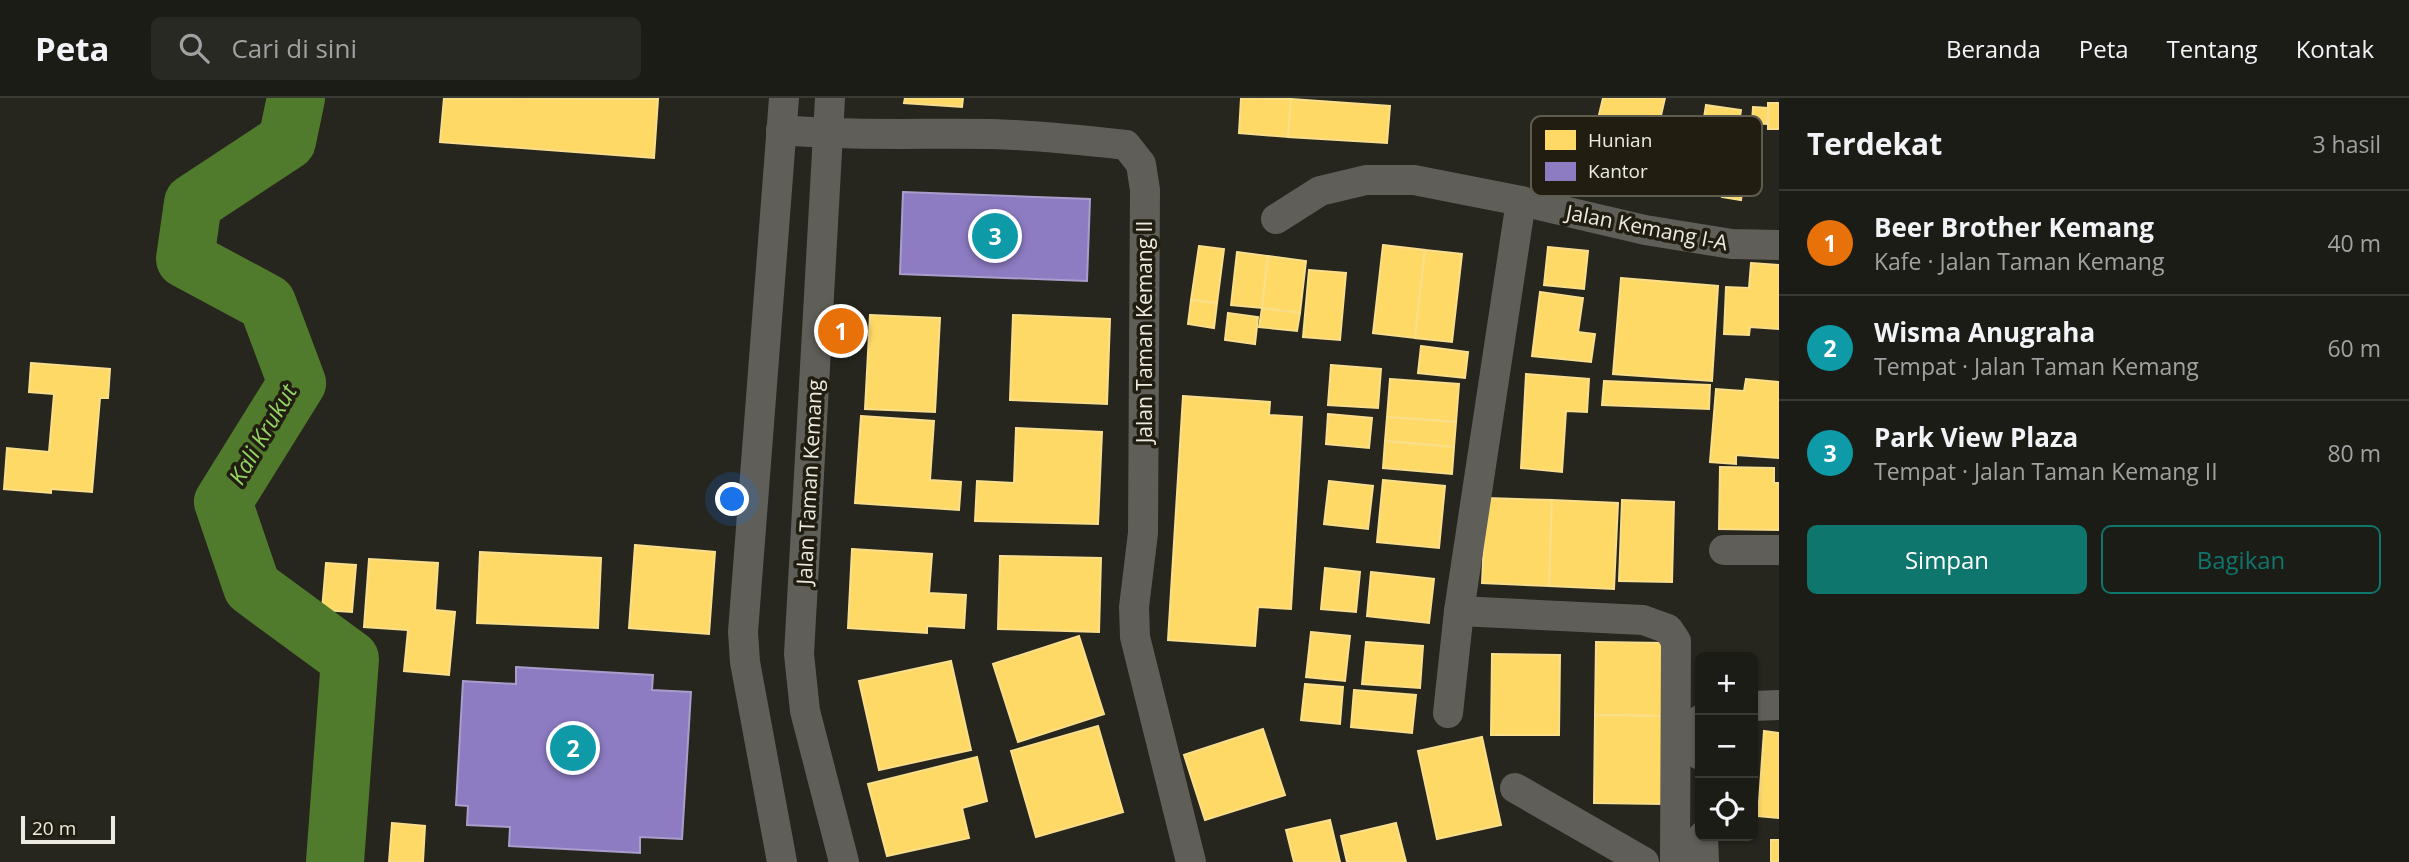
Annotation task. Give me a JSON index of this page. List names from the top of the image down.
{
  "streets": {
    "street": ["Jalan Kemang I-A", "Jalan Taman Kemang II", "Jalan Taman Kemang"]
  },
  "crossings": [
    ["Jalan Taman Kemang II", "Jalan Taman Kemang"]
  ],
  "water": ["Kali Krukut"],
  "legend": ["Hunian", "Kantor"],
  "scale_bar": "20 m",
  "page": {
    "header": "Peta",
    "search": "Cari di sini",
    "nav": [
      "Beranda",
      "Peta",
      "Tentang",
      "Kontak"
    ],
    "heading": ["Terdekat", "3 hasil"],
    "list": [
      {
        "mark": "1",
        "name": "Beer Brother Kemang",
        "note": "Kafe · Jalan Taman Kemang",
        "value": "40 m"
      },
      {
        "mark": "2",
        "name": "Wisma Anugraha",
        "note": "Tempat · Jalan Taman Kemang",
        "value": "60 m"
      },
      {
        "mark": "3",
        "name": "Park View Plaza",
        "note": "Tempat · Jalan Taman Kemang II",
        "value": "80 m"
      }
    ],
    "pins": ["3", "1", "2"],
    "buttons": ["Simpan", "Bagikan"],
    "map_buttons": ["+", "−"],
    "scale": "20 m"
  }
}
